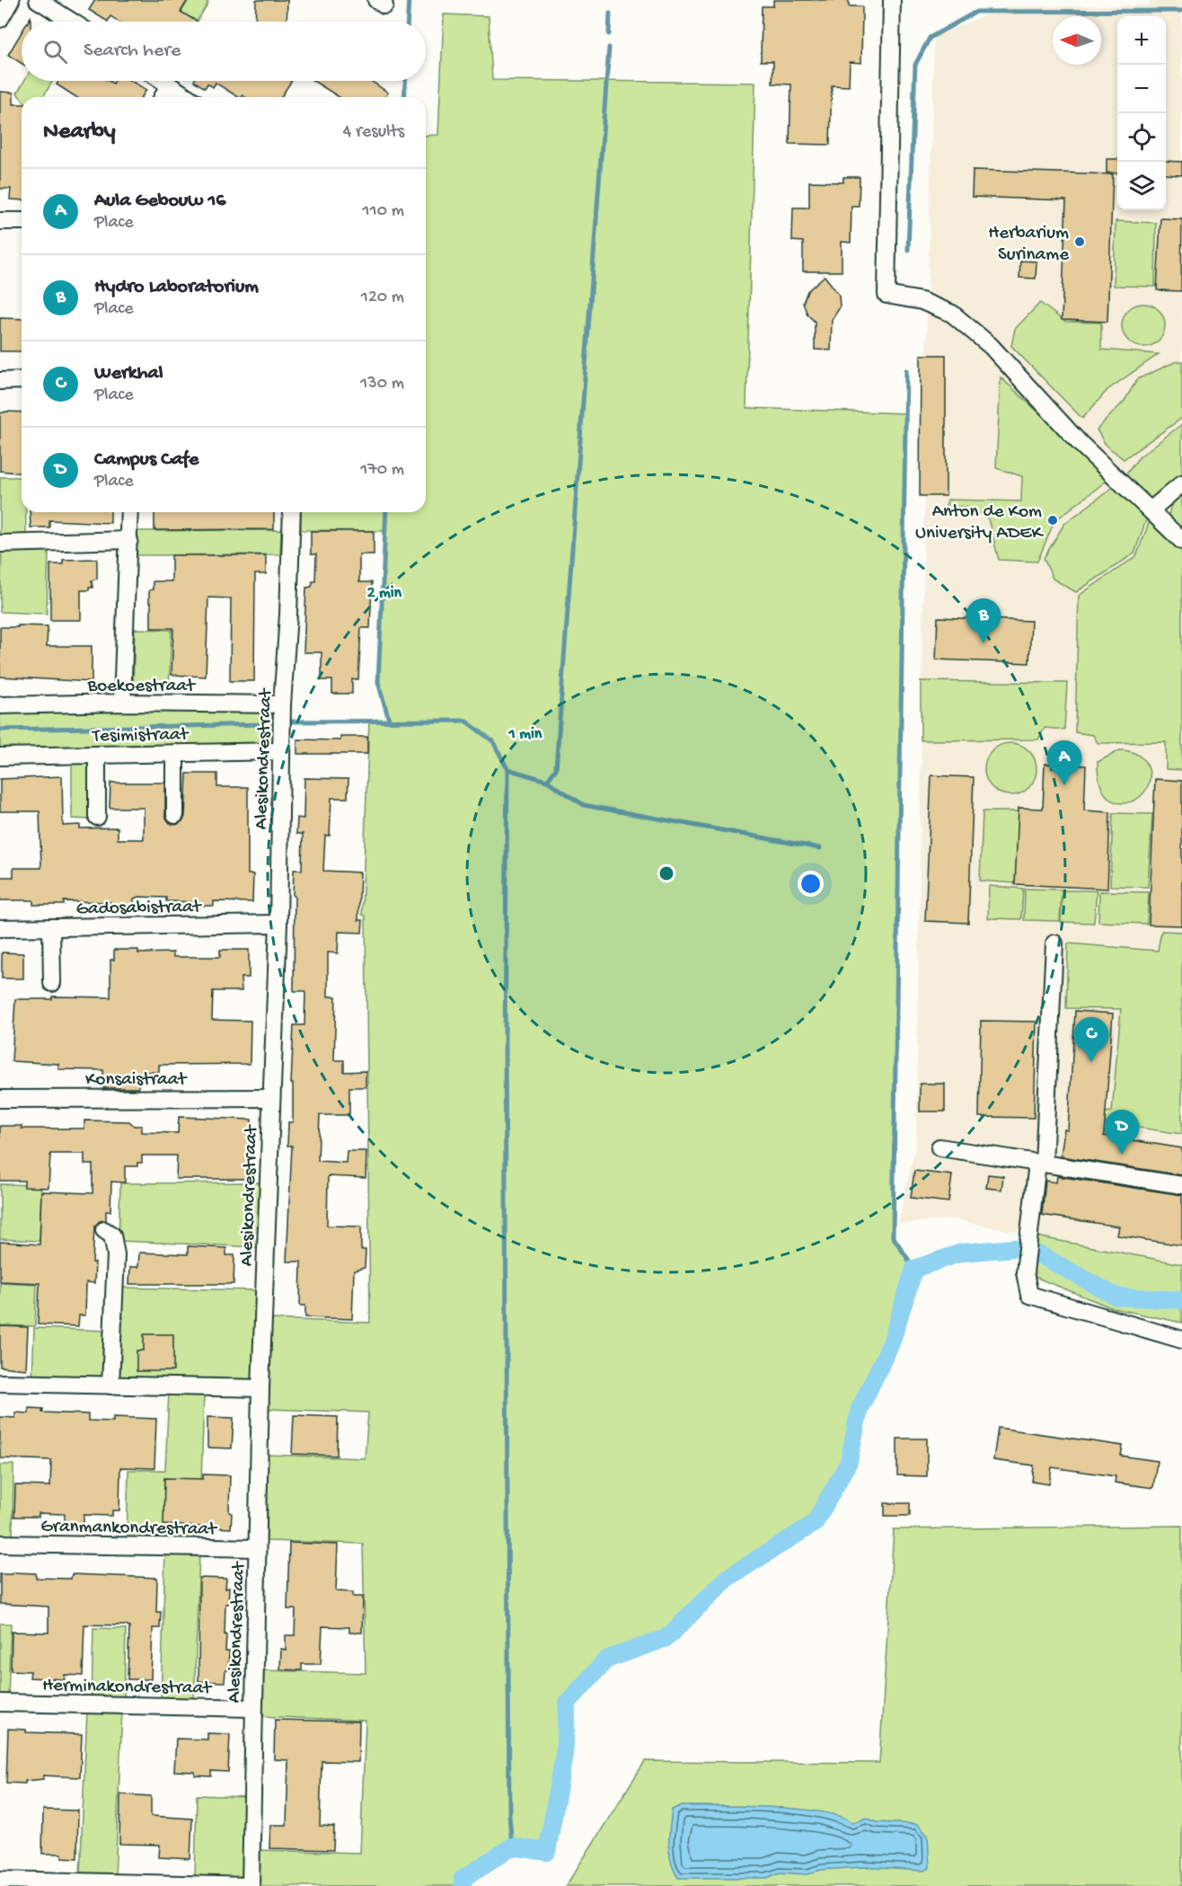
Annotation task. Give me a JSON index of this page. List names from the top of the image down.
{
  "streets": {
    "street": [
      "Boekoestraat",
      "Tesimistraat",
      "Alesikondrestraat",
      "Gadosabistraat",
      "Konsaistraat",
      "Granmankondrestraat",
      "Herminakondrestraat"
    ]
  },
  "crossings": [
    ["Boekoestraat", "Alesikondrestraat"],
    ["Tesimistraat", "Alesikondrestraat"],
    ["Alesikondrestraat", "Gadosabistraat"],
    ["Alesikondrestraat", "Konsaistraat"],
    ["Alesikondrestraat", "Granmankondrestraat"],
    ["Alesikondrestraat", "Herminakondrestraat"]
  ],
  "places": ["Herbarium Suriname", "Anton de Kom University ADEK"],
  "north": "left",
  "page": {
    "map_buttons": ["+", "−"],
    "search": "Search here",
    "heading": ["Nearby", "4 results"],
    "list": [
      {
        "mark": "A",
        "name": "Aula Gebouw 16",
        "note": "Place",
        "value": "110 m"
      },
      {
        "mark": "B",
        "name": "Hydro Laboratorium",
        "note": "Place",
        "value": "120 m"
      },
      {
        "mark": "C",
        "name": "Werkhal",
        "note": "Place",
        "value": "130 m"
      },
      {
        "mark": "D",
        "name": "Campus Cafe",
        "note": "Place",
        "value": "170 m"
      }
    ],
    "pins": [
      "B",
      "A",
      "C",
      "D"
    ]
  },
  "rings": ["2 min", "1 min"]
}
